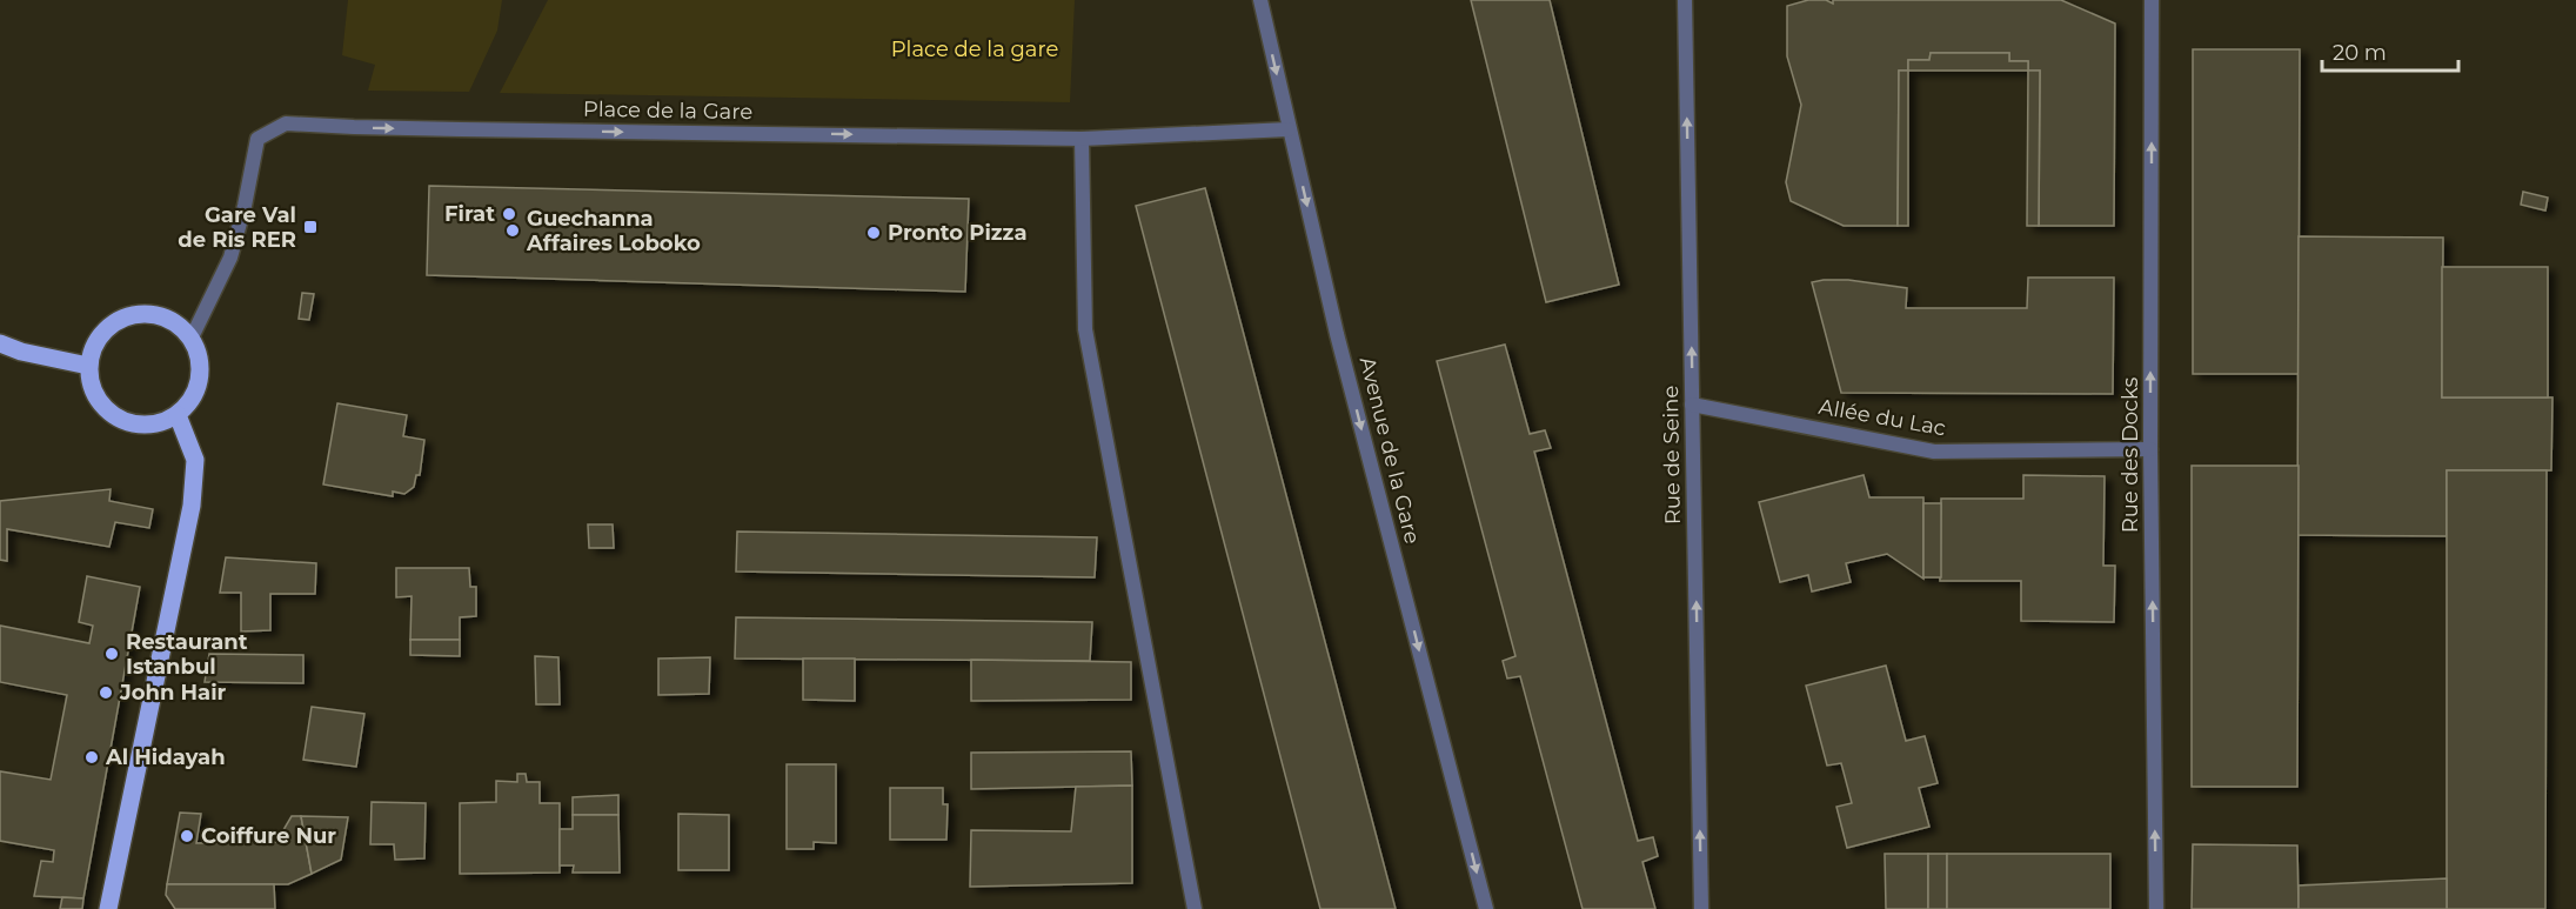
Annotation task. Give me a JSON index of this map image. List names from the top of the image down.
{
  "streets": {
    "street": [
      "Place de la Gare",
      "Allée du Lac",
      "Avenue de la Gare",
      "Rue de Seine",
      "Rue des Docks"
    ]
  },
  "crossings": [
    ["Place de la Gare", "Avenue de la Gare"],
    ["Allée du Lac", "Rue de Seine"],
    ["Allée du Lac", "Rue des Docks"]
  ],
  "one_way": [
    "Place de la Gare",
    "Avenue de la Gare",
    "Rue de Seine",
    "Rue des Docks"
  ],
  "parks": ["Place de la gare"],
  "places": {
    "other": [
      "Firat",
      "Guechanna Affaires Loboko",
      "Pronto Pizza",
      "Restaurant Istanbul",
      "John Hair",
      "Al Hidayah",
      "Coiffure Nur"
    ],
    "transit": ["Gare Val de Ris RER"]
  },
  "scale_bar": "20 m"
}
